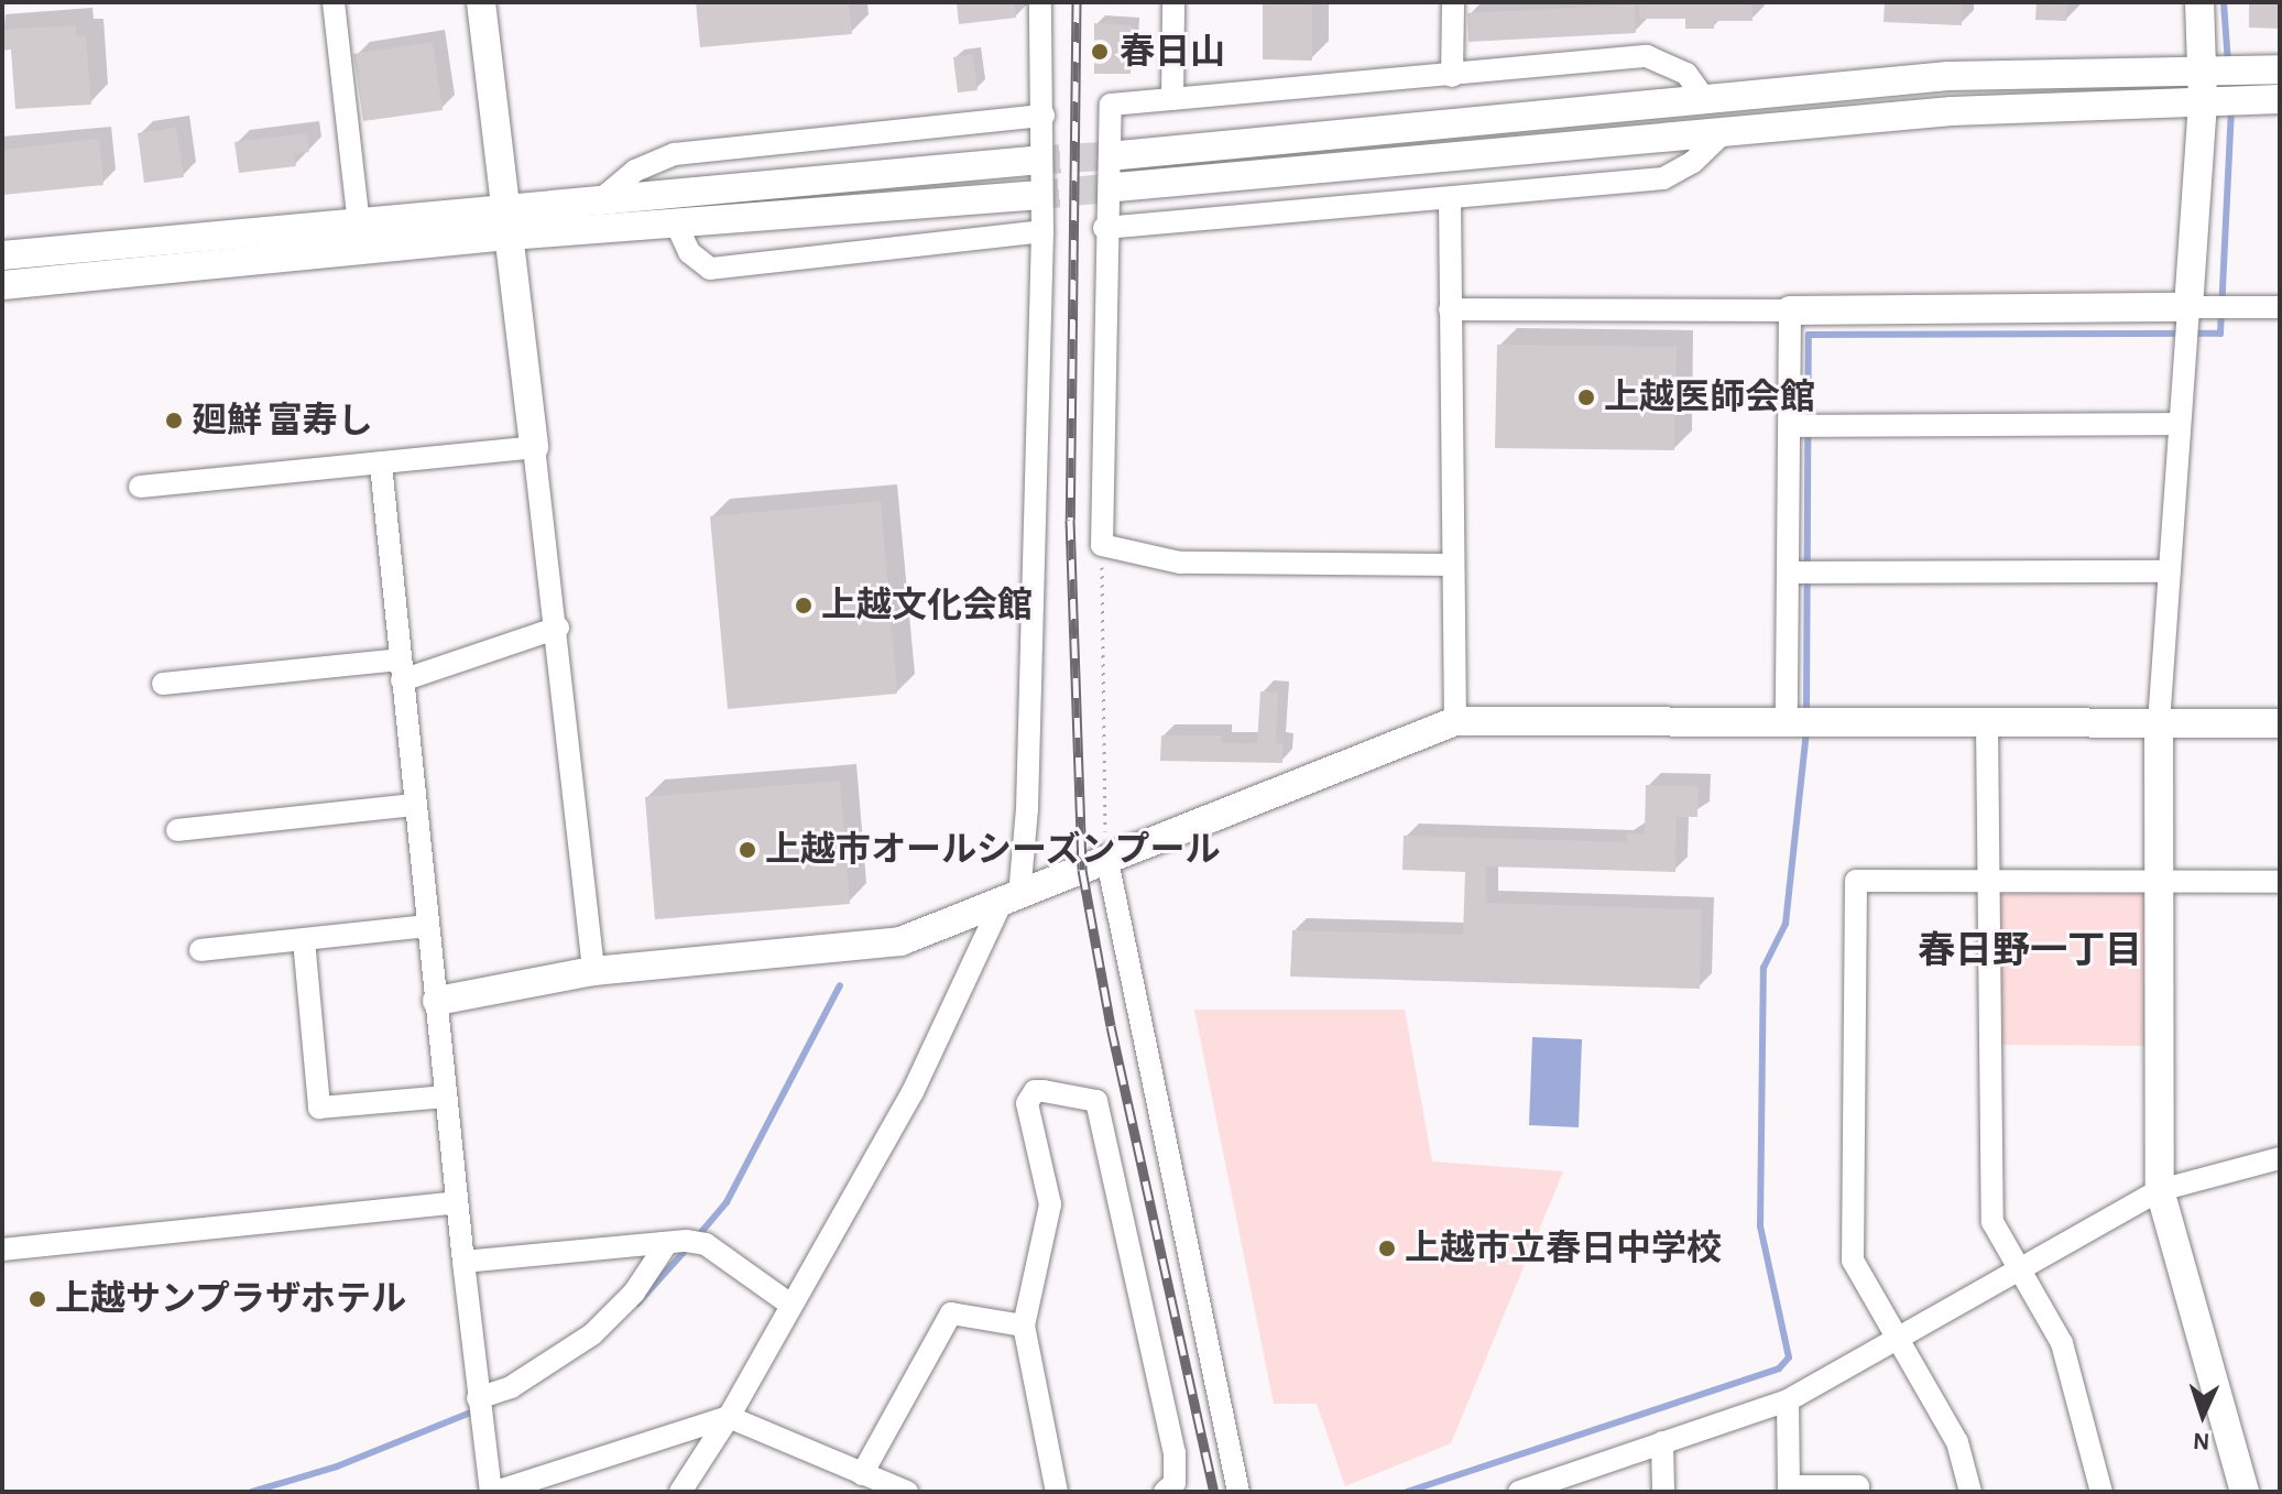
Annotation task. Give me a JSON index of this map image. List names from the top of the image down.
{
  "districts": ["春日野一丁目"],
  "places": [
    "春日山",
    "上越医師会館",
    "廻鮮 富寿し",
    "上越文化会館",
    "上越市オールシーズンプール",
    "上越市立春日中学校",
    "上越サンプラザホテル"
  ],
  "north": "bottom"
}
